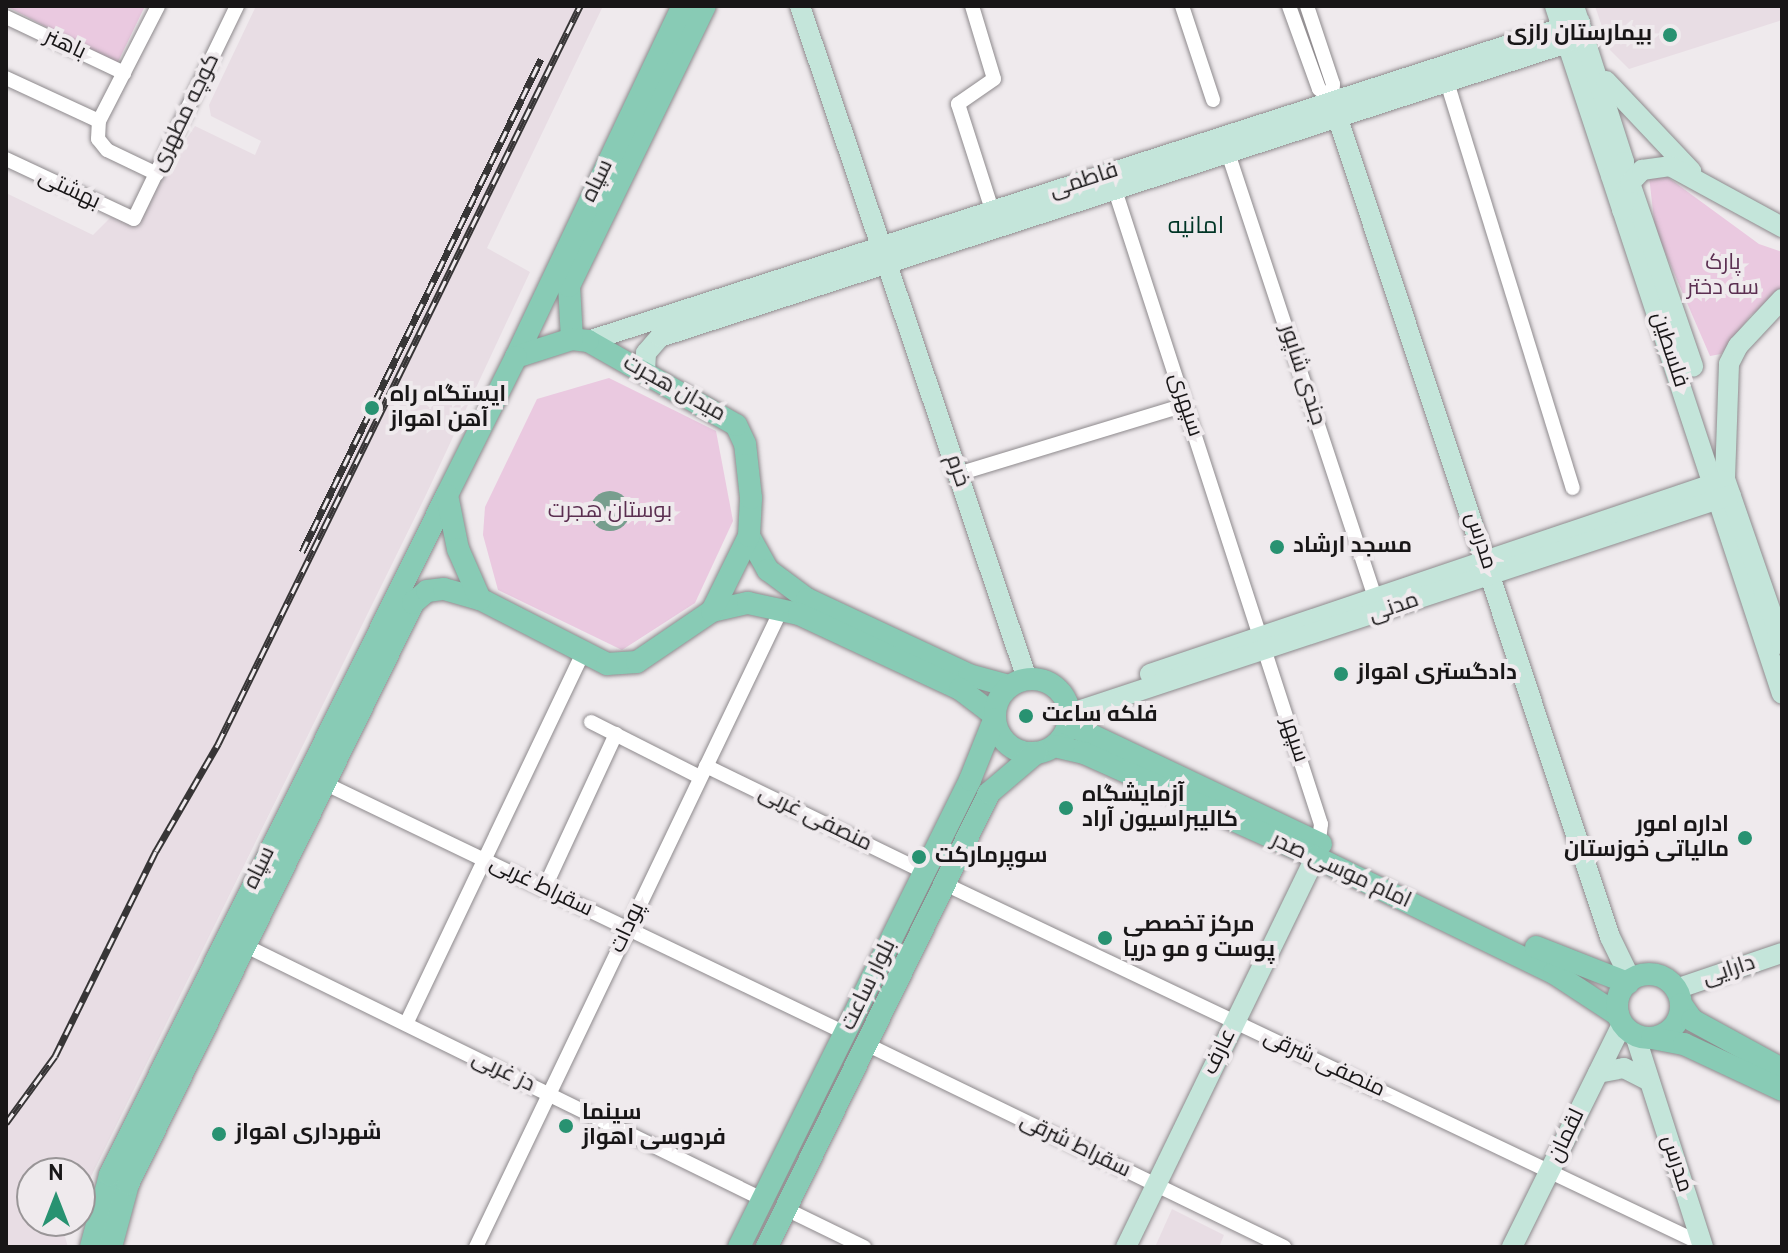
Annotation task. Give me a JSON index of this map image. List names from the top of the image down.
{
  "streets": {
    "main road": [
      "سپاه",
      "میدان هجرت",
      "امام موسی صدر",
      "بلوار ساعت"
    ],
    "street": [
      "باهنر",
      "کوچه مطهری",
      "فاطمی",
      "بهشتی",
      "فلسطین",
      "جندی شاپور",
      "سپهری",
      "خرم",
      "مدرس",
      "مدنی",
      "سپهر",
      "منصفی غربی",
      "سقراط غربی",
      "پودات",
      "دارایی",
      "عارف",
      "منصفی شرقی",
      "دز غربی",
      "لقمان",
      "سقراط شرقی"
    ]
  },
  "crossings": [
    ["کوچه مطهری", "بهشتی"],
    ["سپاه", "فاطمی"],
    ["سپاه", "میدان هجرت"],
    ["سپاه", "سقراط غربی"],
    ["سپاه", "دز غربی"],
    ["فاطمی", "جندی شاپور"],
    ["فاطمی", "میدان هجرت"],
    ["فاطمی", "سپهری"],
    ["فاطمی", "خرم"],
    ["فاطمی", "مدرس"],
    ["فلسطین", "مدنی"],
    ["جندی شاپور", "مدنی"],
    ["سپهری", "مدنی"],
    ["سپهری", "سپهر"],
    ["خرم", "مدنی"],
    ["خرم", "امام موسی صدر"],
    ["خرم", "بلوار ساعت"],
    ["مدرس", "مدنی"],
    ["مدرس", "امام موسی صدر"],
    ["مدرس", "دارایی"],
    ["مدرس", "منصفی شرقی"],
    ["مدرس", "لقمان"],
    ["مدنی", "سپهر"],
    ["مدنی", "امام موسی صدر"],
    ["مدنی", "بلوار ساعت"],
    ["سپهر", "امام موسی صدر"],
    ["سپهر", "عارف"],
    ["منصفی غربی", "پودات"],
    ["منصفی غربی", "بلوار ساعت"],
    ["امام موسی صدر", "دارایی"],
    ["امام موسی صدر", "بلوار ساعت"],
    ["امام موسی صدر", "عارف"],
    ["امام موسی صدر", "لقمان"],
    ["سقراط غربی", "پودات"],
    ["سقراط غربی", "بلوار ساعت"],
    ["پودات", "دز غربی"],
    ["دارایی", "لقمان"],
    ["بلوار ساعت", "منصفی شرقی"],
    ["بلوار ساعت", "دز غربی"],
    ["بلوار ساعت", "سقراط شرقی"],
    ["عارف", "منصفی شرقی"],
    ["عارف", "سقراط شرقی"],
    ["منصفی شرقی", "لقمان"]
  ],
  "districts": ["امانیه"],
  "parks": ["پارک سه دختر", "بوستان هجرت"],
  "places": [
    "بیمارستان رازی",
    "ایستگاه راه آهن اهواز",
    "مسجد ارشاد",
    "دادگستری اهواز",
    "فلکه ساعت",
    "آزمایشگاه کالیبراسیون آراد",
    "اداره امور مالیاتی خوزستان",
    "سوپرمارکت",
    "مرکز تخصصی پوست و مو دریا",
    "سینما فردوسی اهواز",
    "شهرداری اهواز"
  ],
  "north": "top"
}
